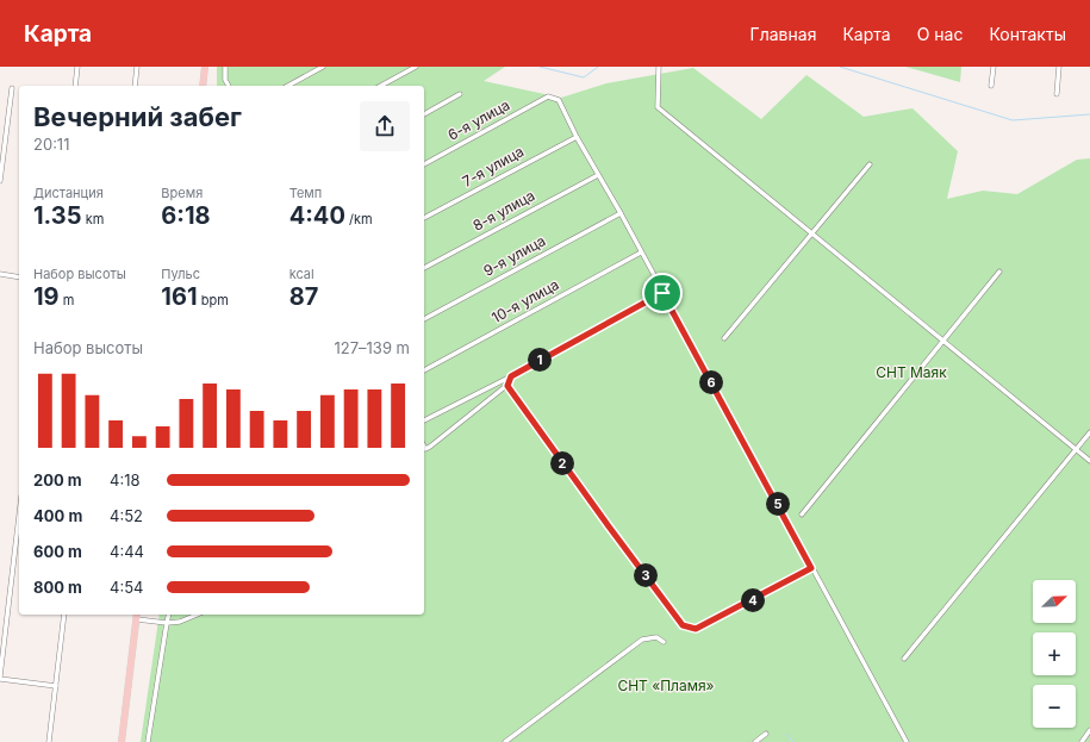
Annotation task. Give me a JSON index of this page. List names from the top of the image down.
{
  "streets": {
    "street": [
      "6-я улица",
      "7-я улица",
      "8-я улица",
      "9-я улица",
      "10-я улица"
    ]
  },
  "crossings": [
    ["6-я улица", "7-я улица"]
  ],
  "parks": ["СНТ Маяк", "СНТ «Пламя»"],
  "north": "top right",
  "page": {
    "header": "Карта",
    "nav": [
      "Главная",
      "Карта",
      "О нас",
      "Контакты"
    ],
    "heading": ["Вечерний забег", "20:11"],
    "stats": [
      ["Дистанция", "1.35 km"],
      ["Время", "6:18"],
      ["Темп", "4:40 /km"],
      ["Набор высоты", "19 m"],
      ["Пульс", "161 bpm"],
      ["kcal", "87"]
    ],
    "chart": ["Набор высоты", "127–139 m"],
    "pins": [
      "1",
      "6",
      "2",
      "5",
      "3",
      "4"
    ],
    "list": [
      {
        "name": "200 m",
        "note": "4:18"
      },
      {
        "name": "400 m",
        "note": "4:52"
      },
      {
        "name": "600 m",
        "note": "4:44"
      },
      {
        "name": "800 m",
        "note": "4:54"
      }
    ],
    "map_buttons": ["+", "−"]
  }
}
